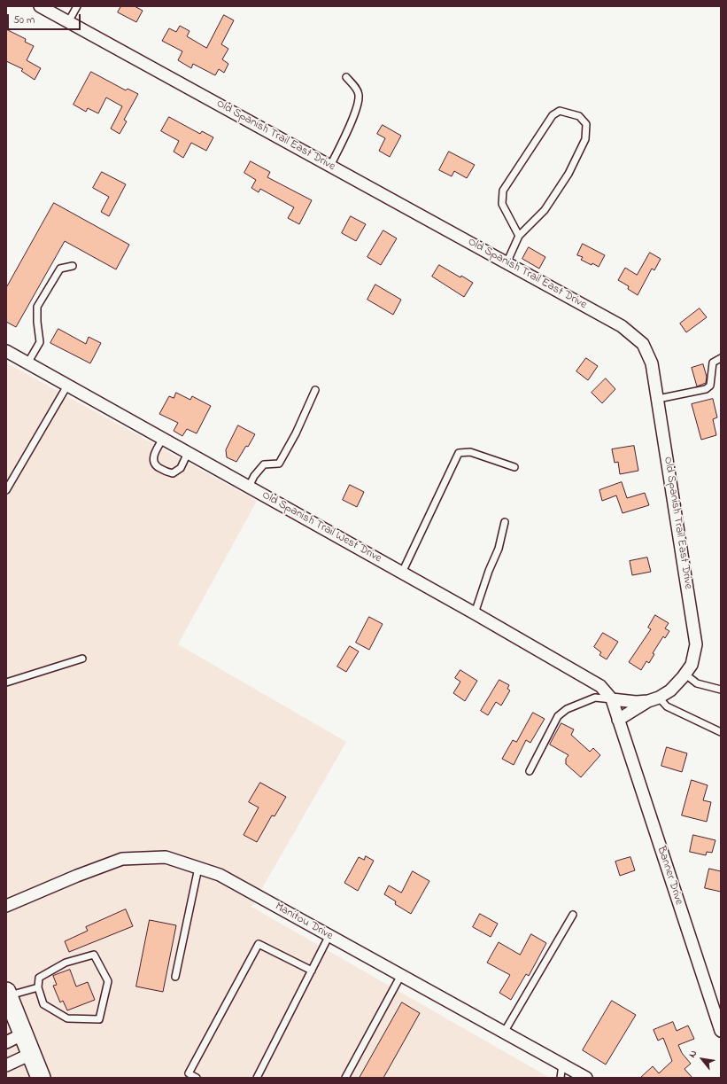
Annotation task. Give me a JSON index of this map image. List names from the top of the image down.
{
  "streets": {
    "street": [
      "Old Spanish Trail East Drive",
      "Old Spanish Trail West Drive",
      "Banner Drive",
      "Manitou Drive"
    ]
  },
  "crossings": [
    ["Old Spanish Trail East Drive", "Old Spanish Trail West Drive"],
    ["Old Spanish Trail East Drive", "Banner Drive"],
    ["Old Spanish Trail West Drive", "Banner Drive"]
  ],
  "scale_bar": "50 m",
  "north": "top left"
}
